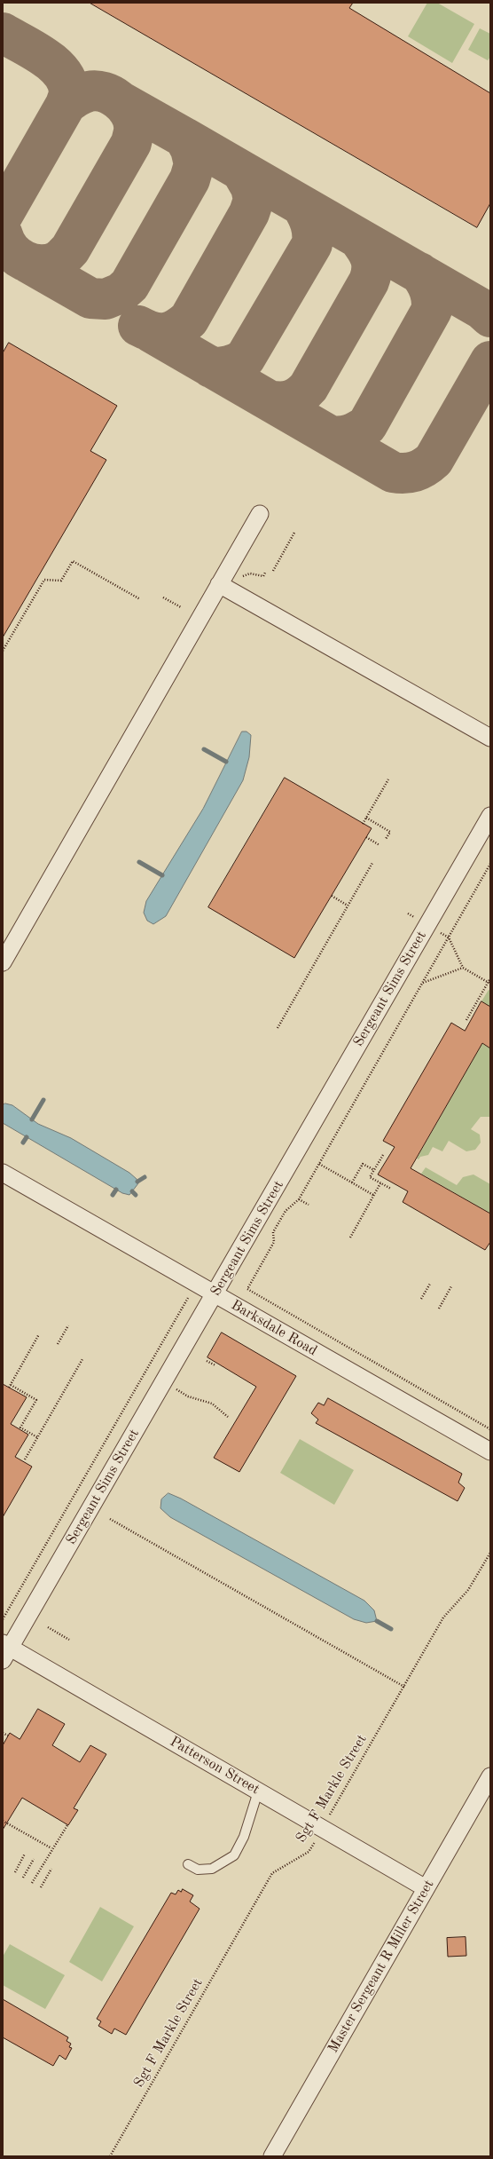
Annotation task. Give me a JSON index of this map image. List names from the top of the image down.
{
  "streets": {
    "street": [
      "Sergeant Sims Street",
      "Barksdale Road",
      "Patterson Street",
      "Master Sergeant R Miller Street"
    ],
    "path": ["Sgt F Markle Street"]
  },
  "crossings": [
    ["Sergeant Sims Street", "Barksdale Road"],
    ["Sergeant Sims Street", "Patterson Street"],
    ["Patterson Street", "Sgt F Markle Street"],
    ["Patterson Street", "Master Sergeant R Miller Street"]
  ]
}
